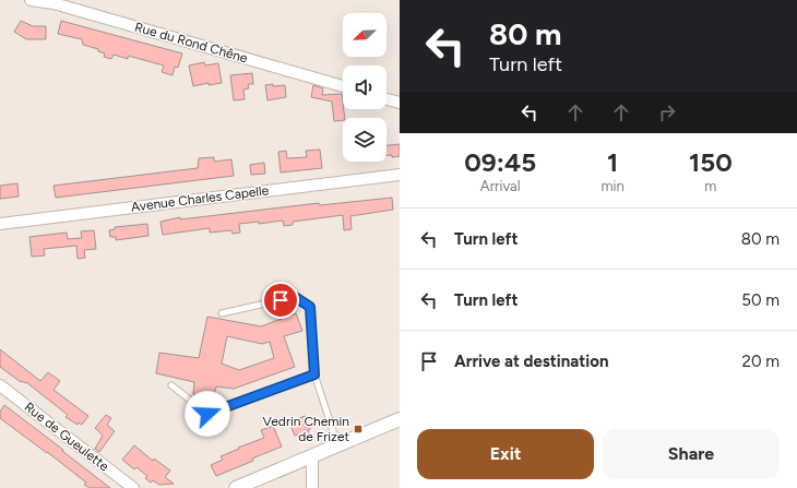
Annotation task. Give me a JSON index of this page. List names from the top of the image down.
{
  "streets": {
    "street": ["Rue du Rond Chêne", "Avenue Charles Capelle", "Rue de Gueulette"]
  },
  "places": {
    "transit": ["Vedrin Chemin de Frizet"]
  },
  "north": "bottom left",
  "page": {
    "turn": ["80 m", "Turn left"],
    "eta": [
      "09:45",
      "Arrival",
      "1",
      "min",
      "150",
      "m"
    ],
    "list": [
      {
        "name": "Turn left",
        "value": "80 m"
      },
      {
        "name": "Turn left",
        "value": "50 m"
      },
      {
        "name": "Arrive at destination",
        "value": "20 m"
      }
    ],
    "buttons": ["Exit", "Share"]
  }
}
